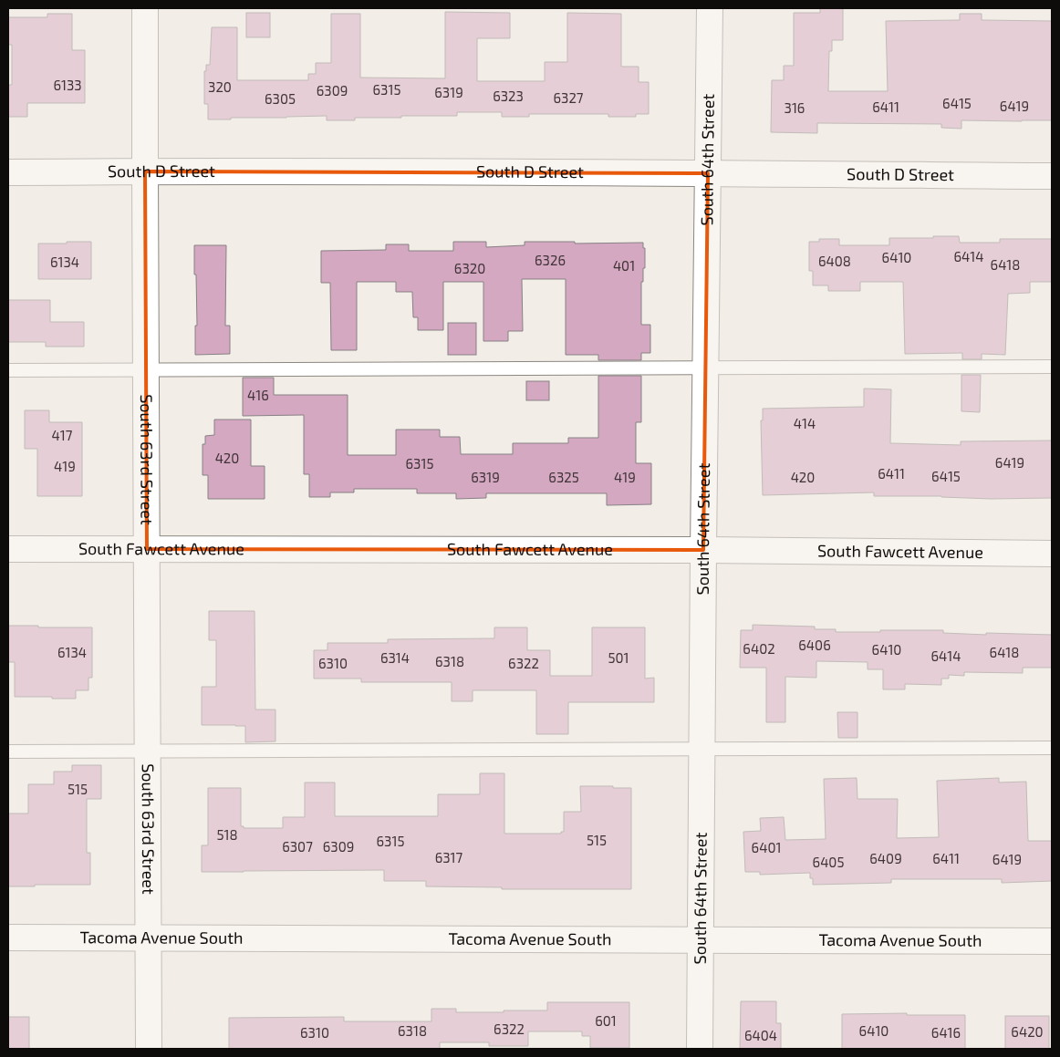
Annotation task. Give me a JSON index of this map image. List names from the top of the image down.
{
  "streets": {
    "street": [
      "South 64th Street",
      "South D Street",
      "South 63rd Street",
      "South Fawcett Avenue",
      "Tacoma Avenue South"
    ]
  },
  "crossings": [
    ["South 64th Street", "South D Street"],
    ["South 64th Street", "South Fawcett Avenue"],
    ["South 64th Street", "Tacoma Avenue South"],
    ["South D Street", "South 63rd Street"],
    ["South 63rd Street", "South Fawcett Avenue"],
    ["South 63rd Street", "Tacoma Avenue South"]
  ],
  "house_numbers": [
    "6133",
    "320",
    "6315",
    "6309",
    "6319",
    "6323",
    "6327",
    "6305",
    "6415",
    "6419",
    "6411",
    "316",
    "6414",
    "6410",
    "6326",
    "6408",
    "6134",
    "6418",
    "401",
    "6320",
    "416",
    "414",
    "417",
    "420",
    "6419",
    "6315",
    "419",
    "6411",
    "6415",
    "6319",
    "6325",
    "419",
    "420",
    "6406",
    "6402",
    "6410",
    "6134",
    "6418",
    "6414",
    "6314",
    "501",
    "6318",
    "6310",
    "6322",
    "515",
    "518",
    "515",
    "6315",
    "6307",
    "6309",
    "6401",
    "6317",
    "6409",
    "6411",
    "6419",
    "6405",
    "601",
    "6322",
    "6318",
    "6410",
    "6420",
    "6310",
    "6416",
    "6404"
  ]
}
